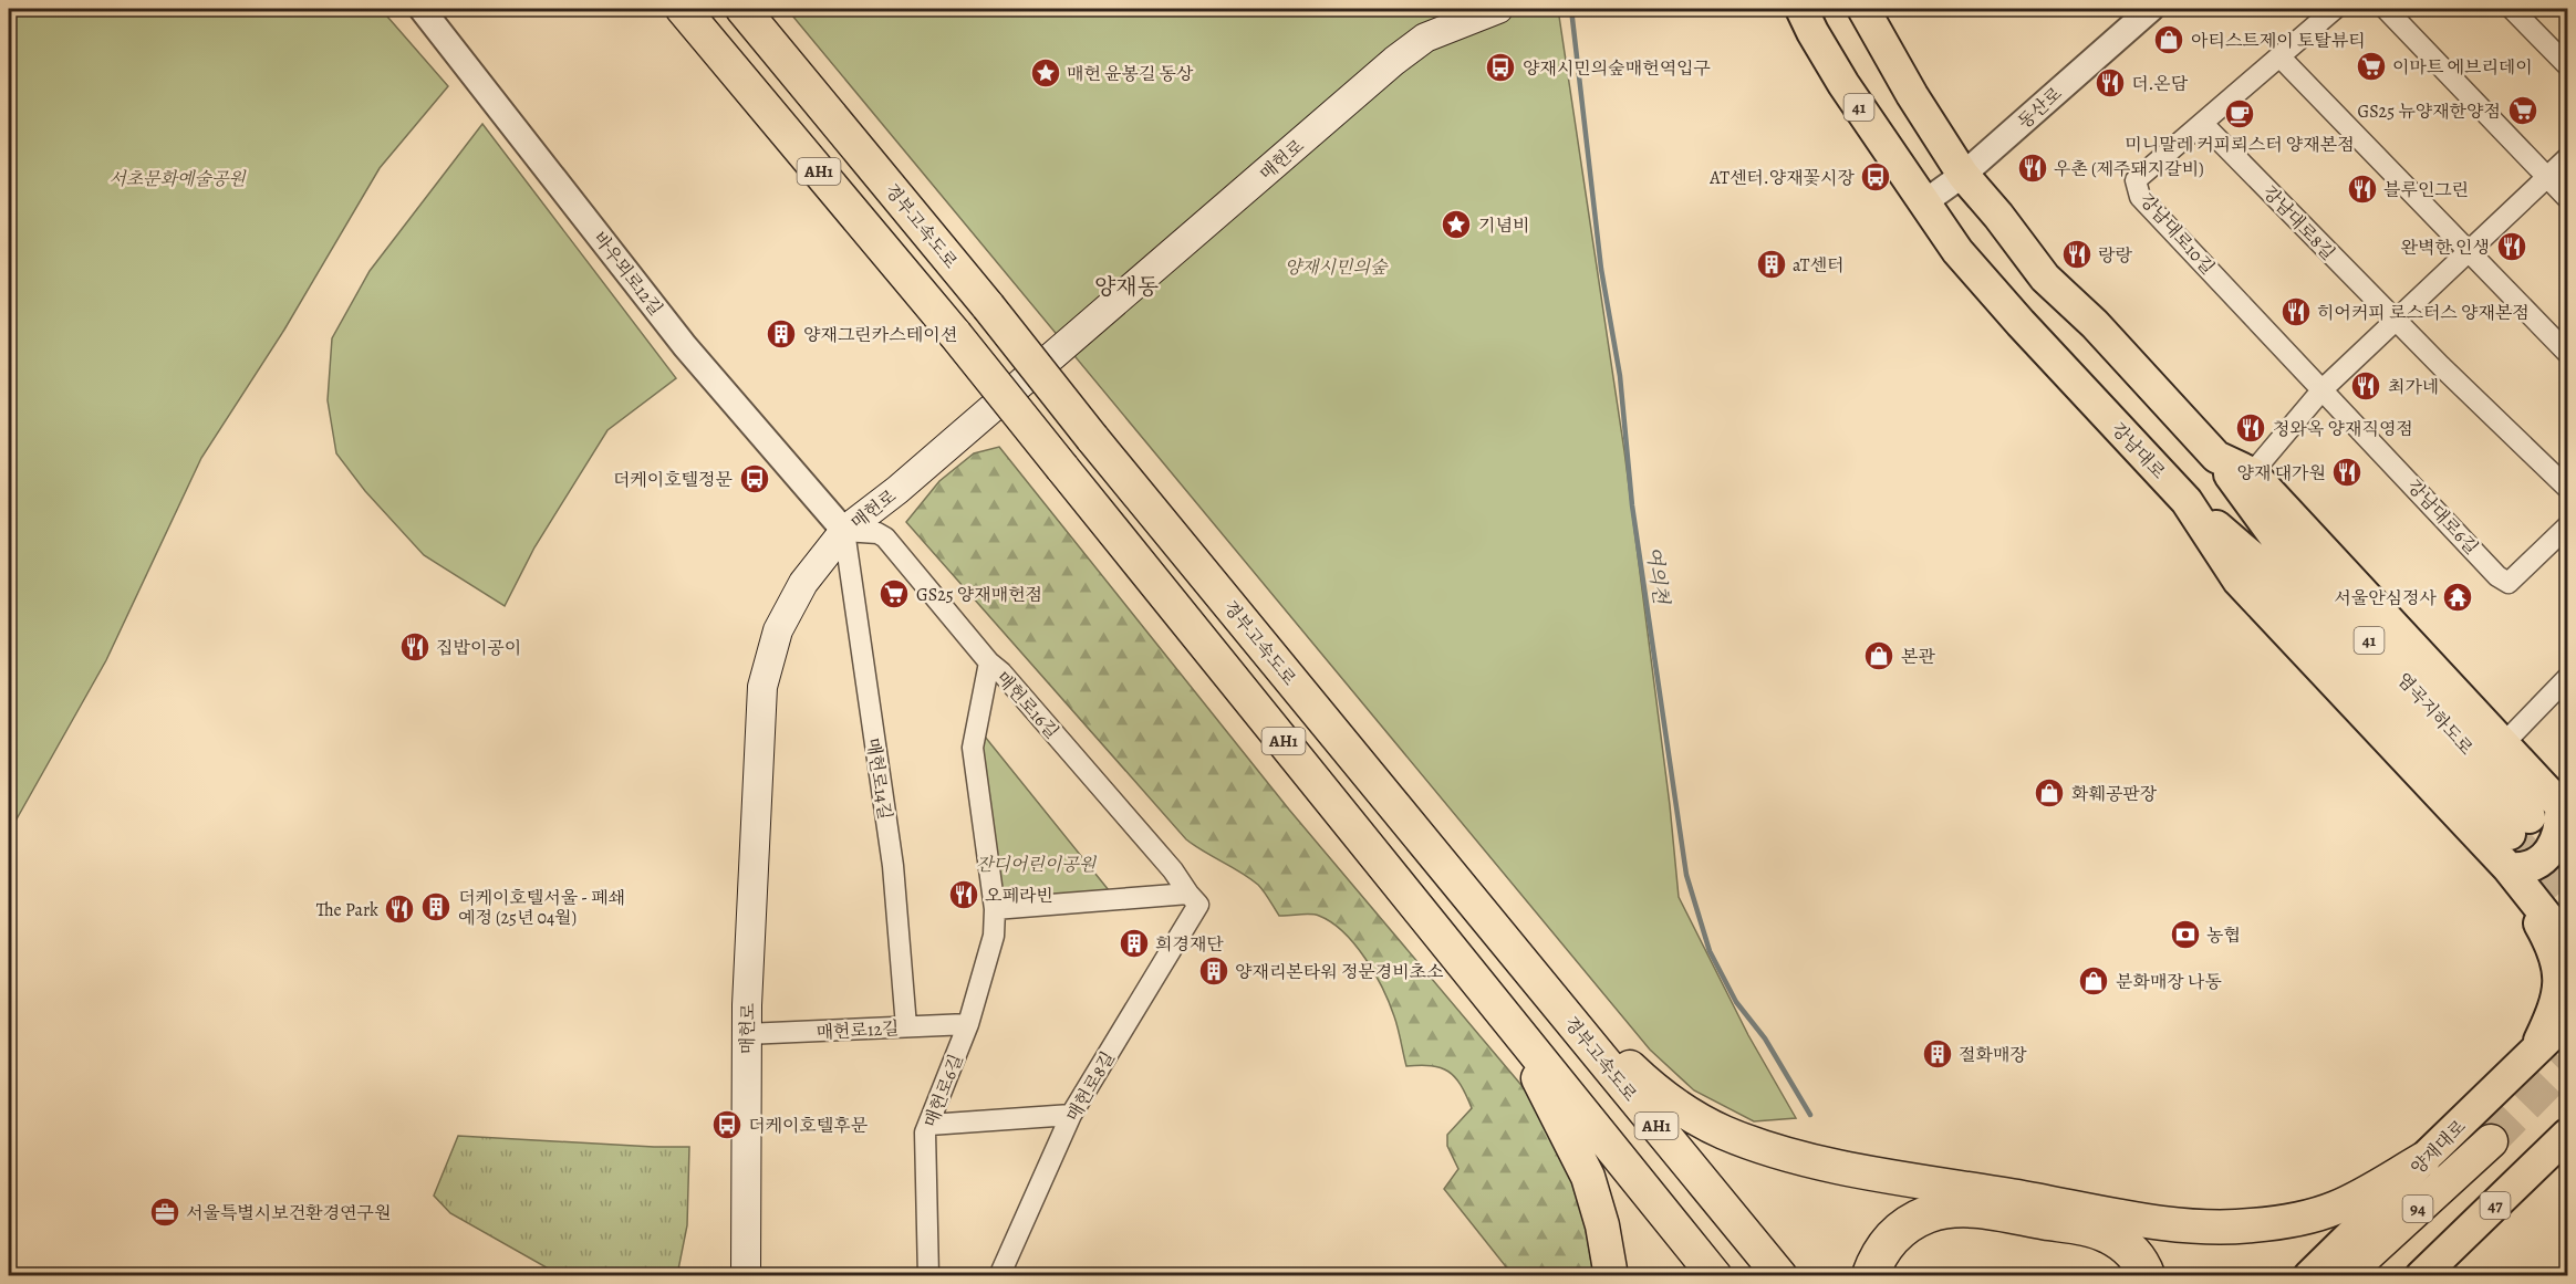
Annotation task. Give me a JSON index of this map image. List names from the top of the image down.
{
  "streets": {
    "highway": [
      "AH1",
      "경부고속도로",
      "양재대로",
      "94"
    ],
    "main road": [
      "41",
      "매헌로",
      "강남대로",
      "염곡지하도로",
      "47"
    ],
    "street": [
      "동산로",
      "강남대로8길",
      "강남대로10길",
      "바우뫼로12길",
      "강남대로6길",
      "매헌로16길",
      "매헌로14길",
      "매헌로12길",
      "매헌로8길",
      "매헌로6길"
    ]
  },
  "crossings": [
    ["41", "동산로"],
    ["41", "염곡지하도로"],
    ["동산로", "강남대로"],
    ["매헌로", "바우뫼로12길"],
    ["매헌로", "매헌로16길"],
    ["매헌로", "매헌로14길"],
    ["매헌로", "매헌로12길"],
    ["강남대로8길", "강남대로10길"],
    ["강남대로10길", "강남대로6길"],
    ["바우뫼로12길", "매헌로16길"],
    ["바우뫼로12길", "매헌로14길"],
    ["강남대로", "염곡지하도로"],
    ["매헌로16길", "매헌로14길"],
    ["매헌로16길", "매헌로8길"],
    ["매헌로16길", "매헌로6길"],
    ["매헌로14길", "매헌로12길"],
    ["매헌로12길", "매헌로6길"]
  ],
  "districts": ["양재동"],
  "water": ["여의천"],
  "parks": ["서초문화예술공원", "양재시민의숲", "잔디어린이공원"],
  "places": {
    "shop": [
      "아티스트제이 토탈뷰티",
      "본관",
      "화훼공판장",
      "분화매장 나동"
    ],
    "supermarket": ["이마트 에브리데이", "GS25 뉴양재한양점", "GS25 양재매헌점"],
    "bus stop": [
      "양재시민의숲매헌역입구",
      "AT센터.양재꽃시장",
      "더케이호텔정문",
      "더케이호텔후문"
    ],
    "place": ["매헌 윤봉길 동상", "기념비"],
    "restaurant": [
      "더.온담",
      "우촌 (제주돼지갈비)",
      "블루인그린",
      "완벽한 인생",
      "랑랑",
      "히어커피 로스터스 양재본점",
      "최가네",
      "청와옥 양재직영점",
      "양재 대가원",
      "집밥이공이",
      "오페라빈",
      "The Park"
    ],
    "cafe": ["미니말레 커피뢰스터 양재본점"],
    "building": [
      "aT센터",
      "양재그린카스테이션",
      "더케이호텔서울 - 폐쇄 예정 (25년 04월)",
      "희경재단",
      "양재리본타워 정문경비초소",
      "절화매장"
    ],
    "temple": ["서울안심정사"],
    "bank": ["농협"],
    "office": ["서울특별시보건환경연구원"]
  }
}
